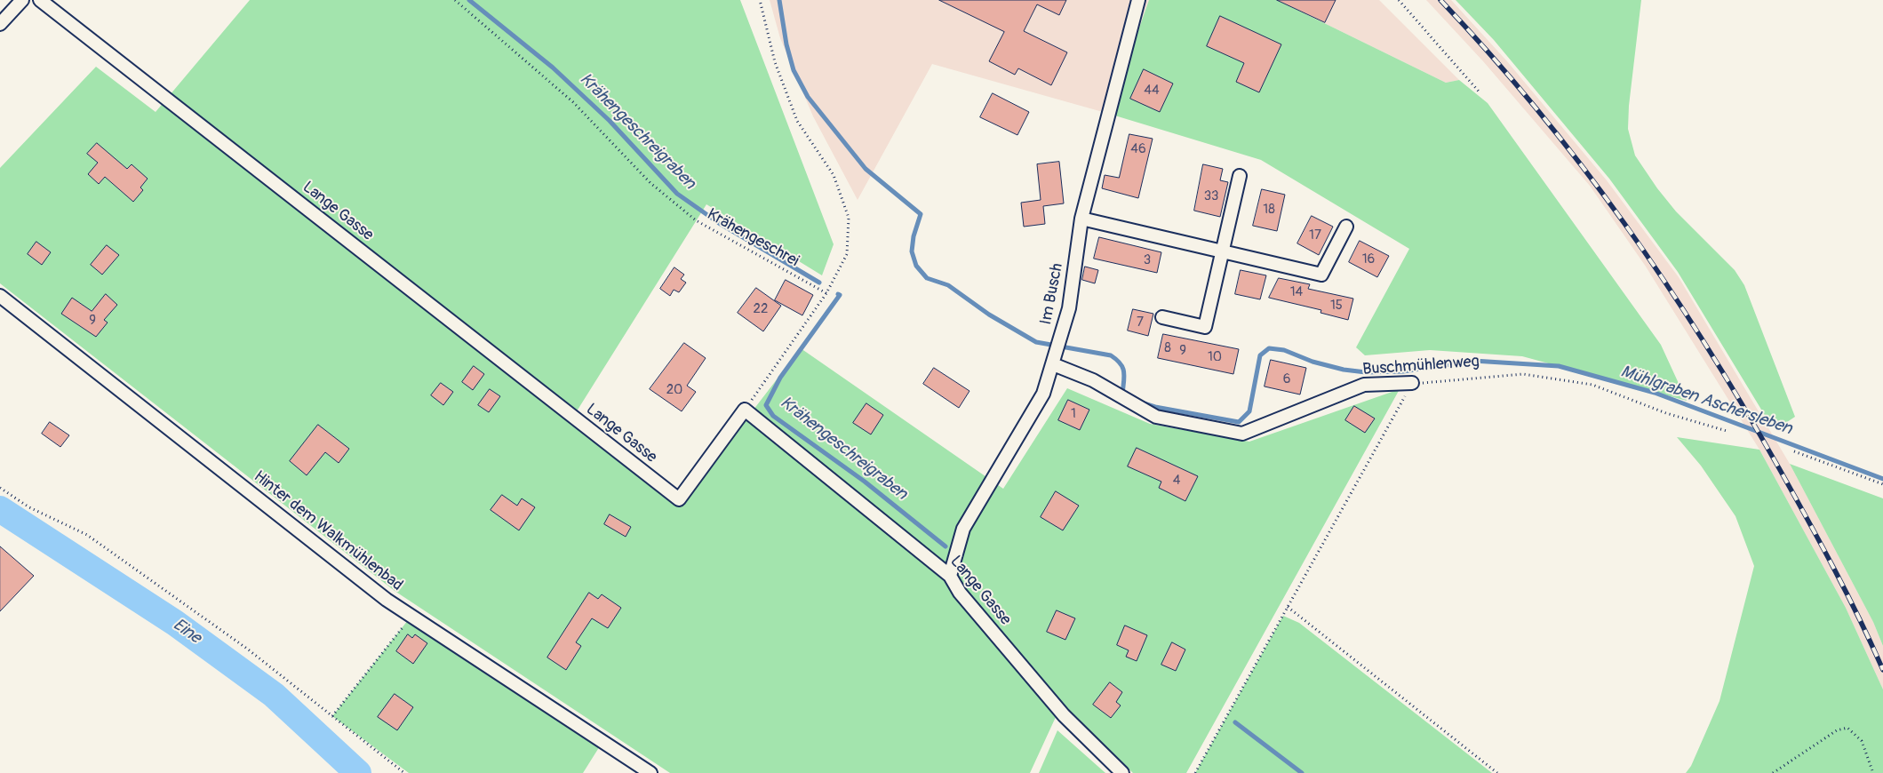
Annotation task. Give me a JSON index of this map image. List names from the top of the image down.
{
  "streets": {
    "street": [
      "Lange Gasse",
      "Im Busch",
      "Buschmühlenweg",
      "Hinter dem Walkmühlenbad"
    ],
    "path": ["Krähengeschrei"]
  },
  "crossings": [
    ["Lange Gasse", "Im Busch"],
    ["Im Busch", "Buschmühlenweg"]
  ],
  "water": ["Krähengeschreigraben", "Mühlgraben Aschersleben", "Eine"],
  "house_numbers": [
    "44",
    "46",
    "33",
    "18",
    "17",
    "16",
    "3",
    "14",
    "15",
    "22",
    "9",
    "7",
    "8",
    "9",
    "10",
    "6",
    "20",
    "1",
    "4"
  ]
}
